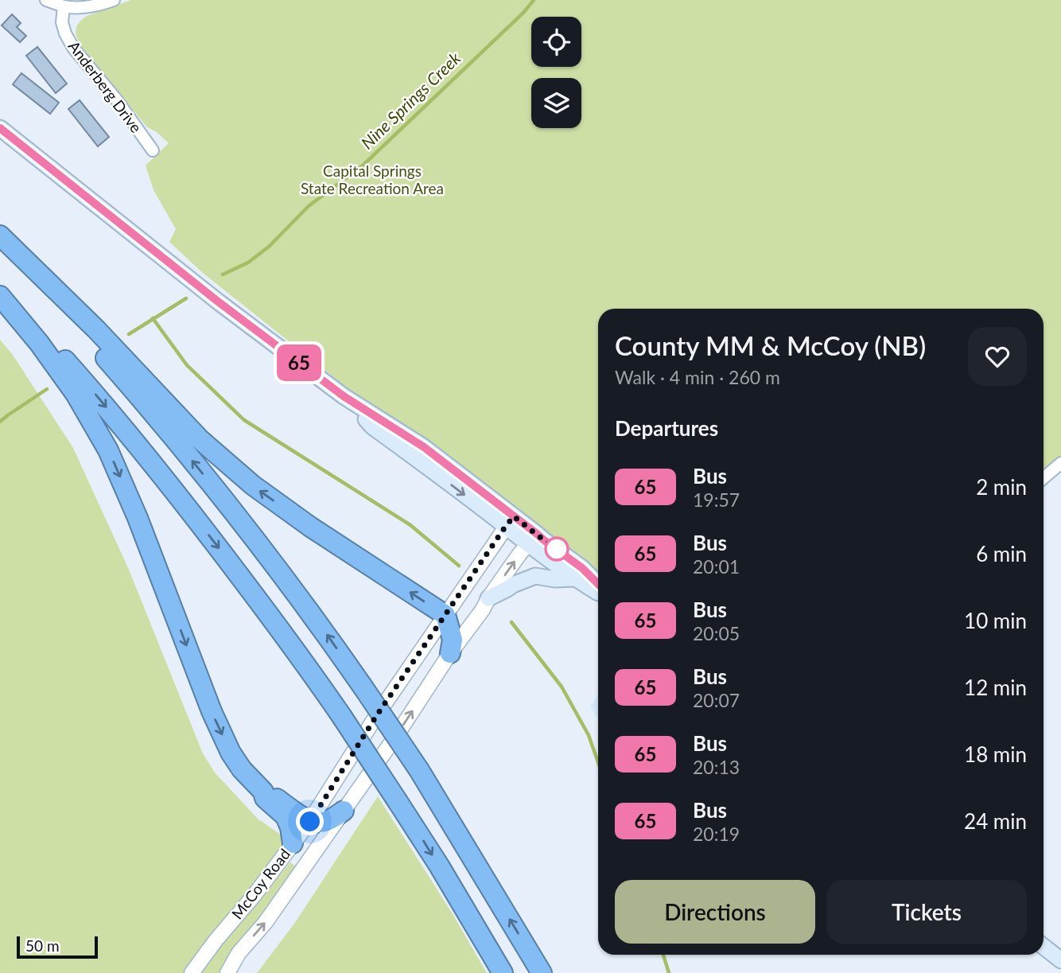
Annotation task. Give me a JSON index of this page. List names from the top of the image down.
{
  "streets": {
    "street": ["Anderberg Drive", "McCoy Road"]
  },
  "water": ["Nine Springs Creek"],
  "parks": ["Capital Springs State Recreation Area"],
  "lines": ["bus line 65"],
  "scale_bar": "50 m",
  "page": {
    "on_map": "65",
    "heading": [
      ["County MM & McCoy (NB)", "Walk · 4 min · 260 m"],
      "Departures"
    ],
    "list": [
      {
        "mark": "65",
        "name": "Bus",
        "note": "19:57",
        "value": "2 min"
      },
      {
        "mark": "65",
        "name": "Bus",
        "note": "20:01",
        "value": "6 min"
      },
      {
        "mark": "65",
        "name": "Bus",
        "note": "20:05",
        "value": "10 min"
      },
      {
        "mark": "65",
        "name": "Bus",
        "note": "20:07",
        "value": "12 min"
      },
      {
        "mark": "65",
        "name": "Bus",
        "note": "20:13",
        "value": "18 min"
      },
      {
        "mark": "65",
        "name": "Bus",
        "note": "20:19",
        "value": "24 min"
      }
    ],
    "buttons": ["Directions", "Tickets"],
    "scale": "50 m"
  }
}
